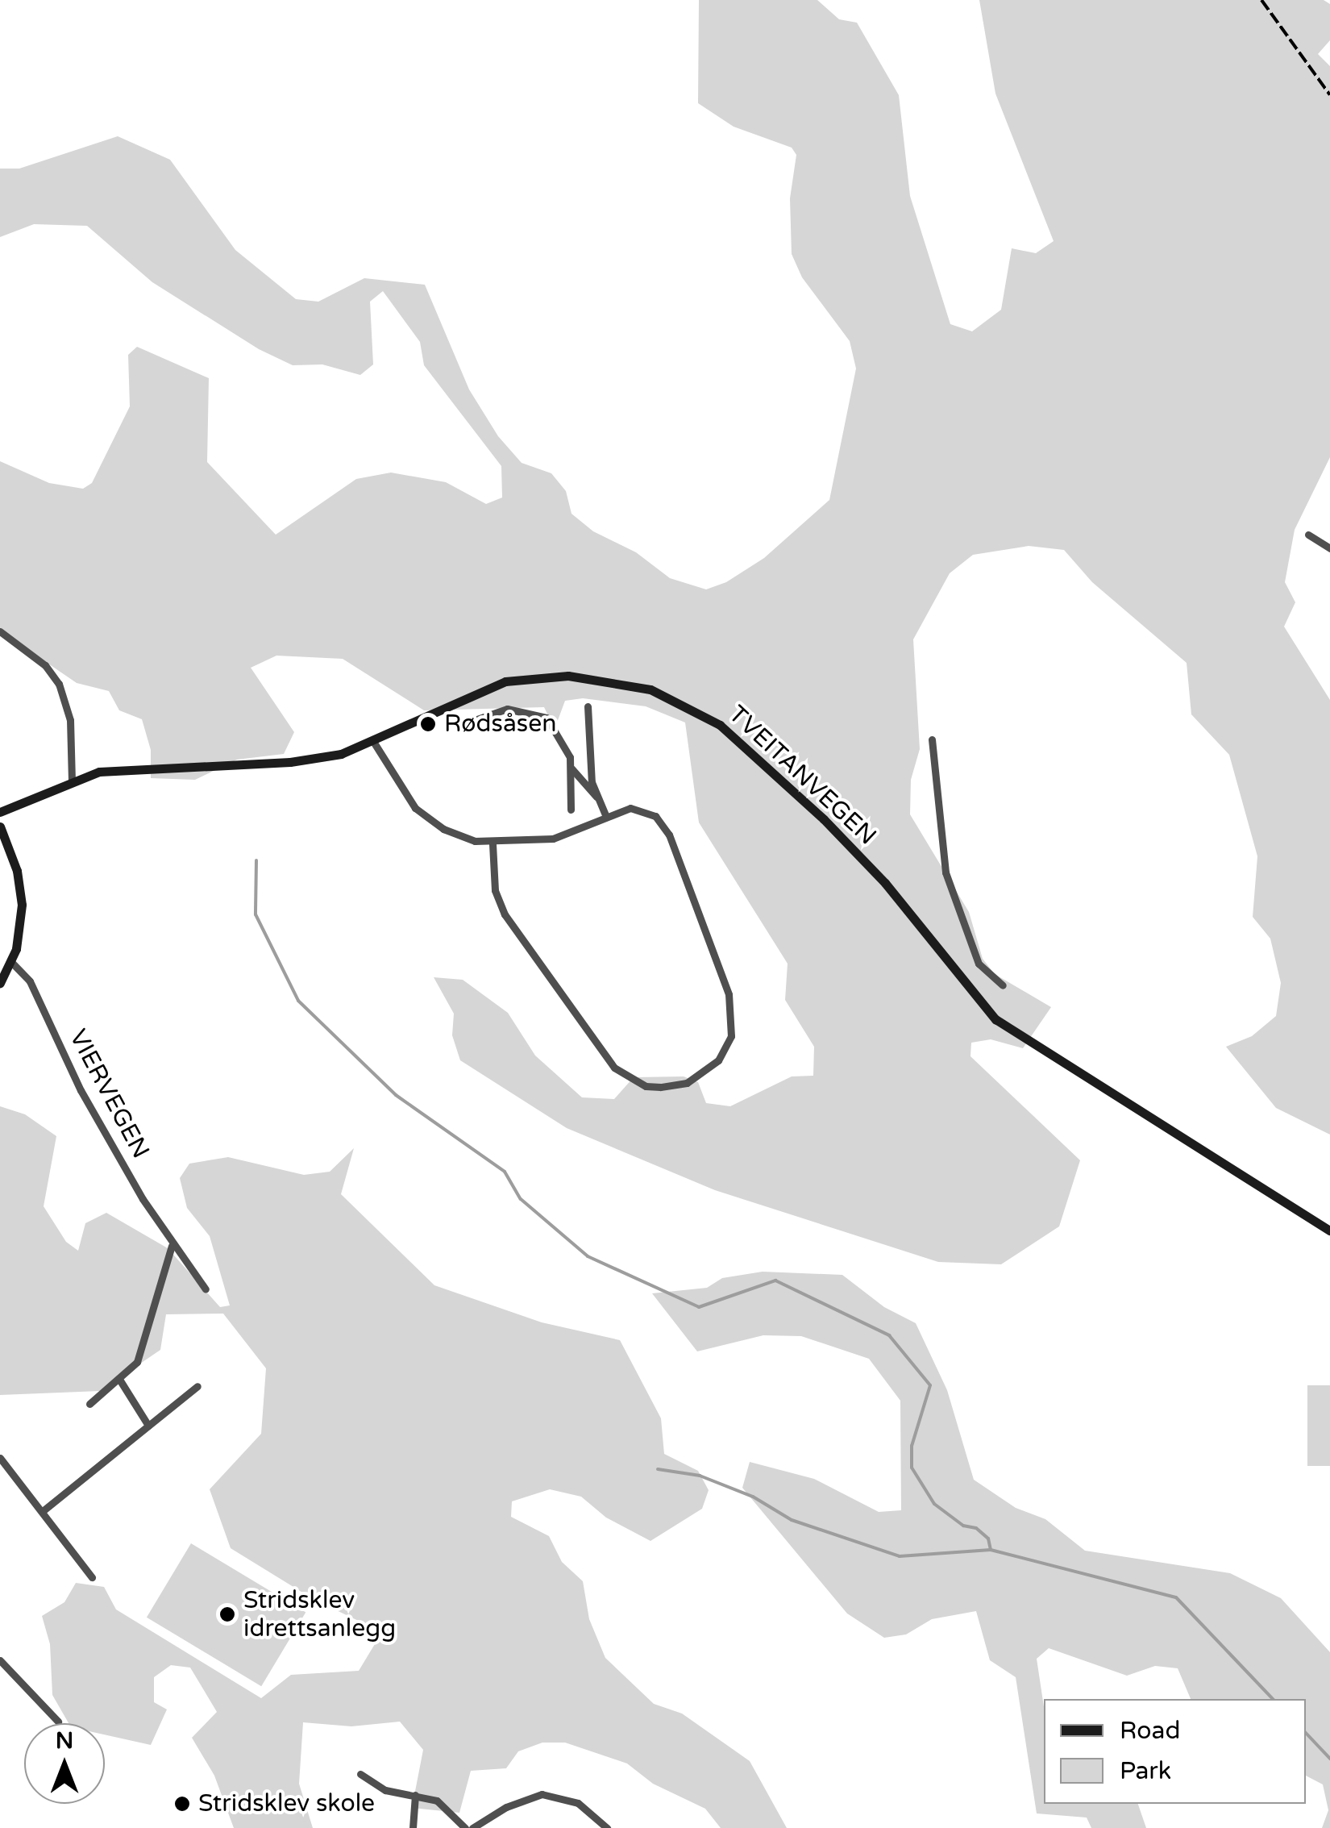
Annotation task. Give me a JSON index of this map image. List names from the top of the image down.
{
  "streets": {
    "main road": ["TVEITANVEGEN"],
    "street": ["VIERVEGEN"]
  },
  "places": ["Rødsåsen", "Stridsklev idrettsanlegg", "Stridsklev skole"],
  "legend": ["Road", "Park"],
  "north": "top"
}
